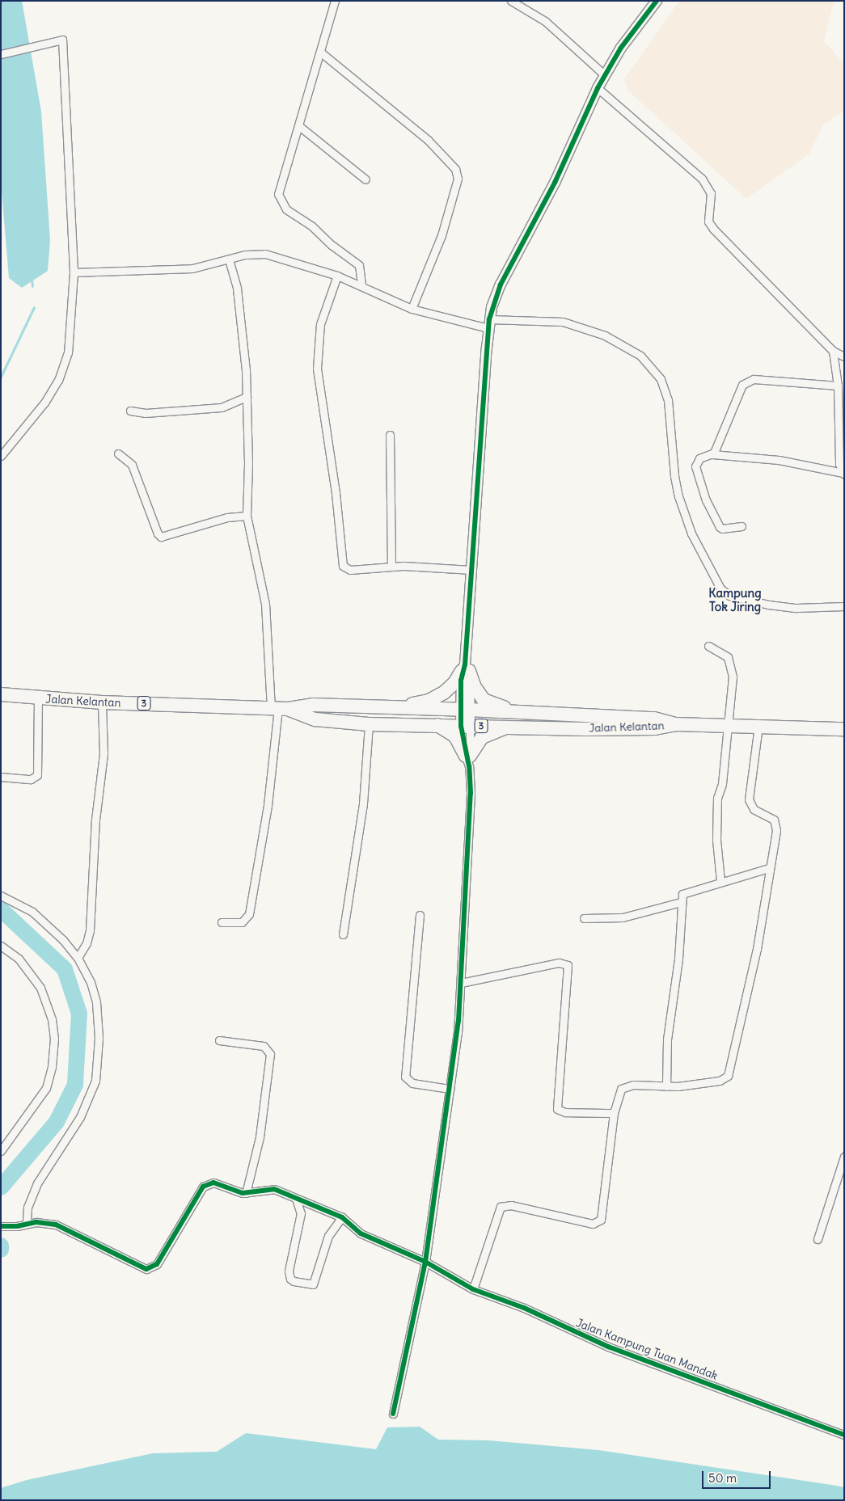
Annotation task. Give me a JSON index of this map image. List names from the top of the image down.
{
  "streets": {
    "highway": ["Jalan Kelantan", "3"],
    "street": ["Jalan Kampung Tuan Mandak"]
  },
  "crossings": [
    ["Jalan Kelantan", "3"]
  ],
  "districts": ["Kampung Tok Jiring"],
  "scale_bar": "50 m"
}
